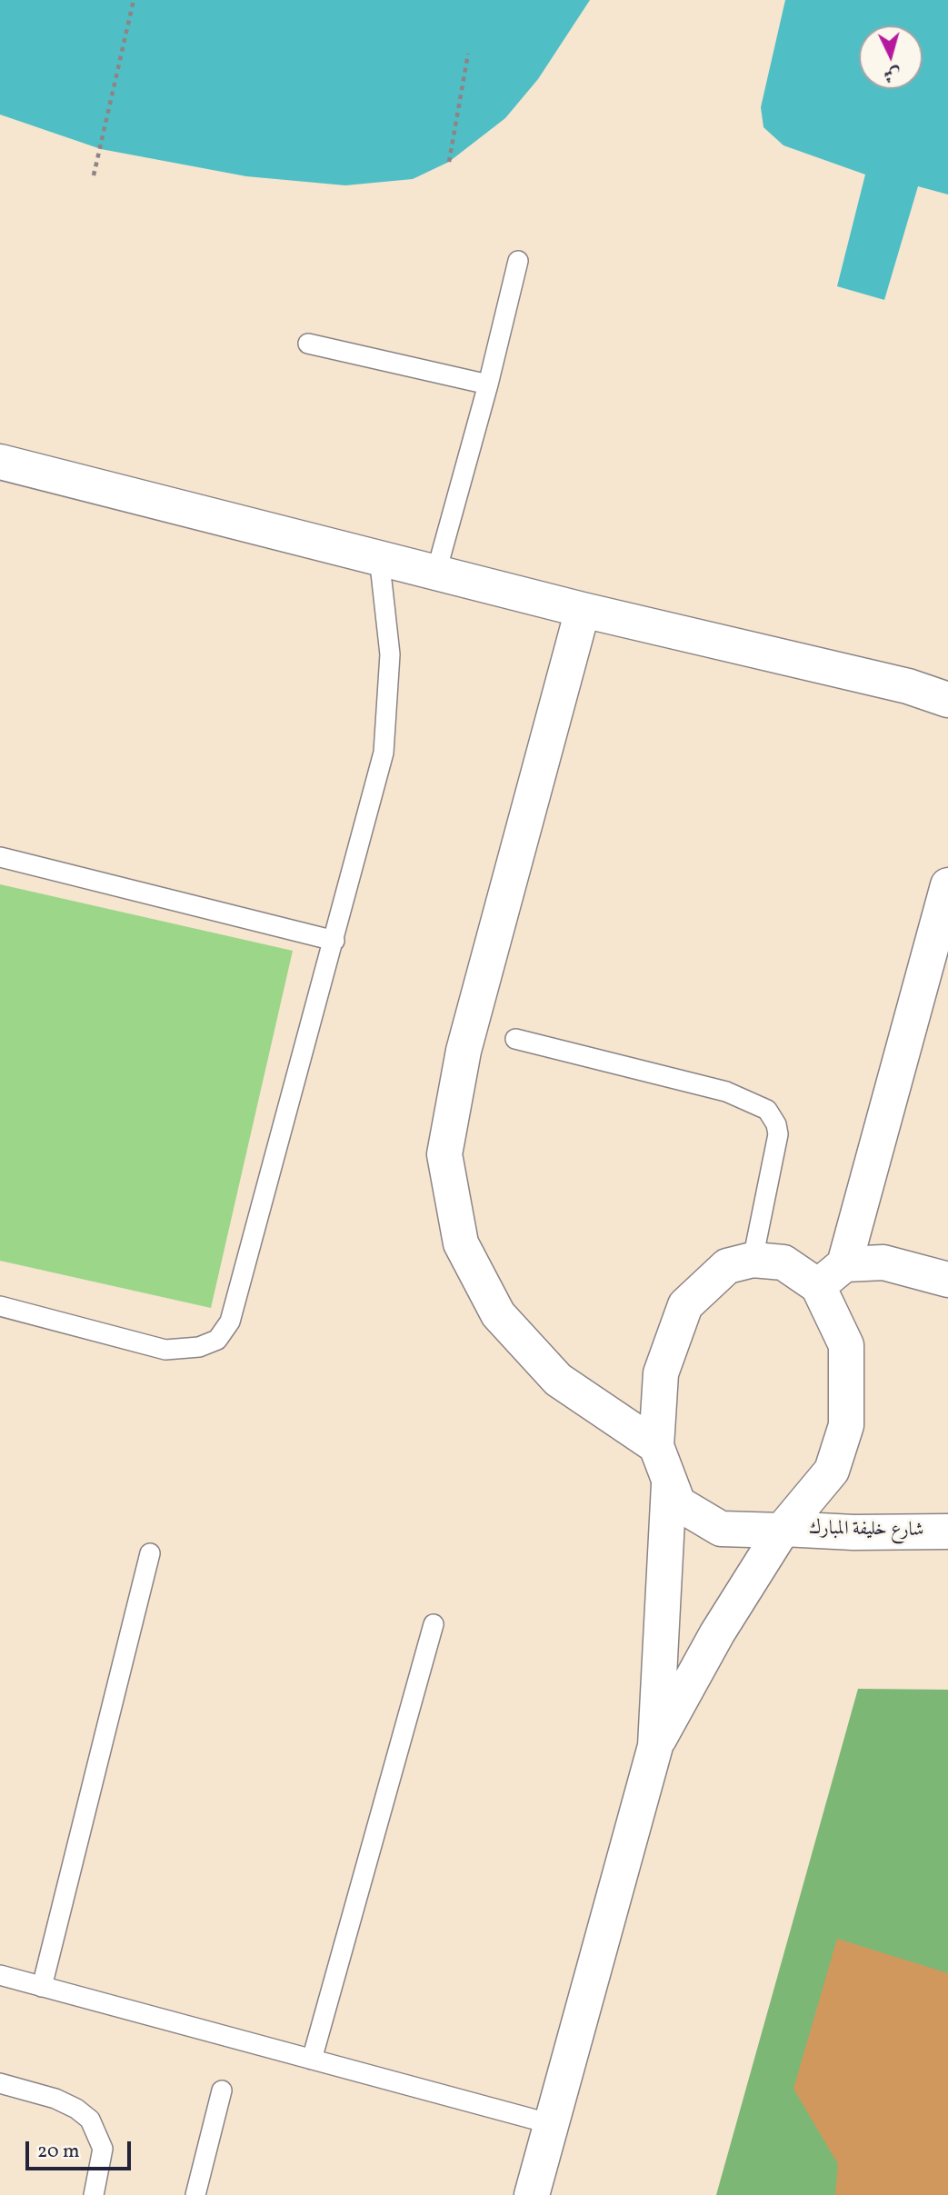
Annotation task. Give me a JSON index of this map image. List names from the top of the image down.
{
  "streets": {
    "street": ["شارع خليفة المبارك"]
  },
  "scale_bar": "20 m",
  "north": "bottom"
}
